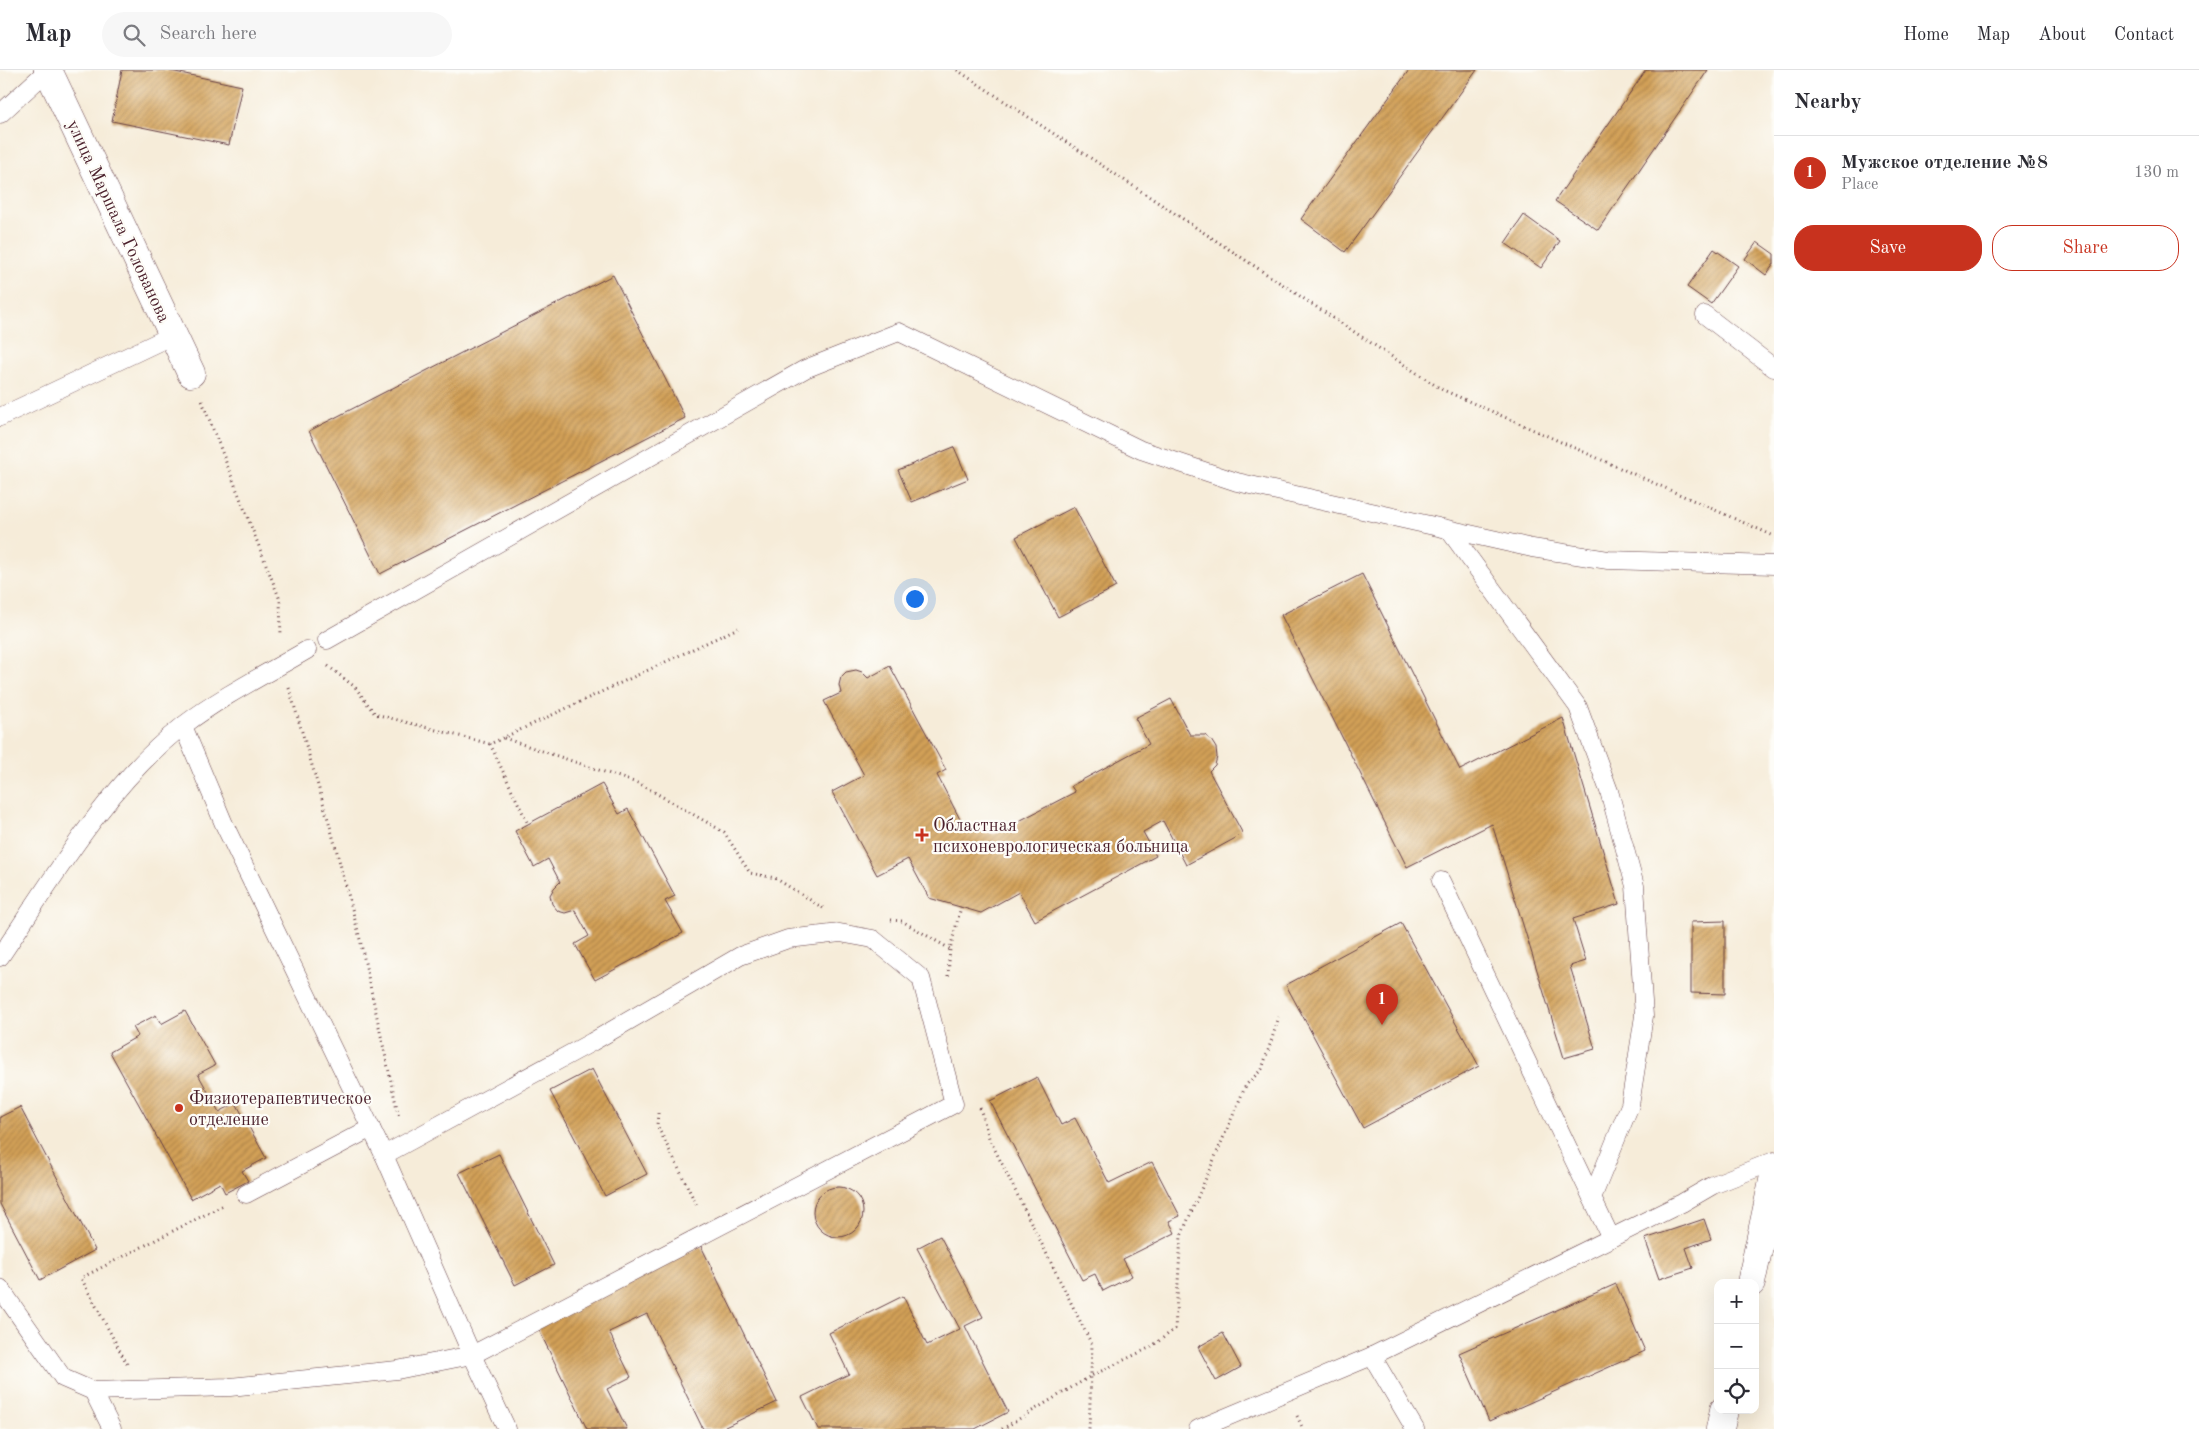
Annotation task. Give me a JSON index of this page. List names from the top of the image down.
{
  "streets": {
    "street": ["улица Маршала Голованова"]
  },
  "places": {
    "health": ["Областная психоневрологическая больница"],
    "other": ["Физиотерапевтическое отделение"]
  },
  "page": {
    "header": "Map",
    "search": "Search here",
    "nav": [
      "Home",
      "Map",
      "About",
      "Contact"
    ],
    "heading": "Nearby",
    "list": [
      {
        "mark": "1",
        "name": "Мужское отделение №8",
        "note": "Place",
        "value": "130 m"
      }
    ],
    "buttons": ["Save", "Share"],
    "pins": "1",
    "map_buttons": ["+", "−"]
  }
}
